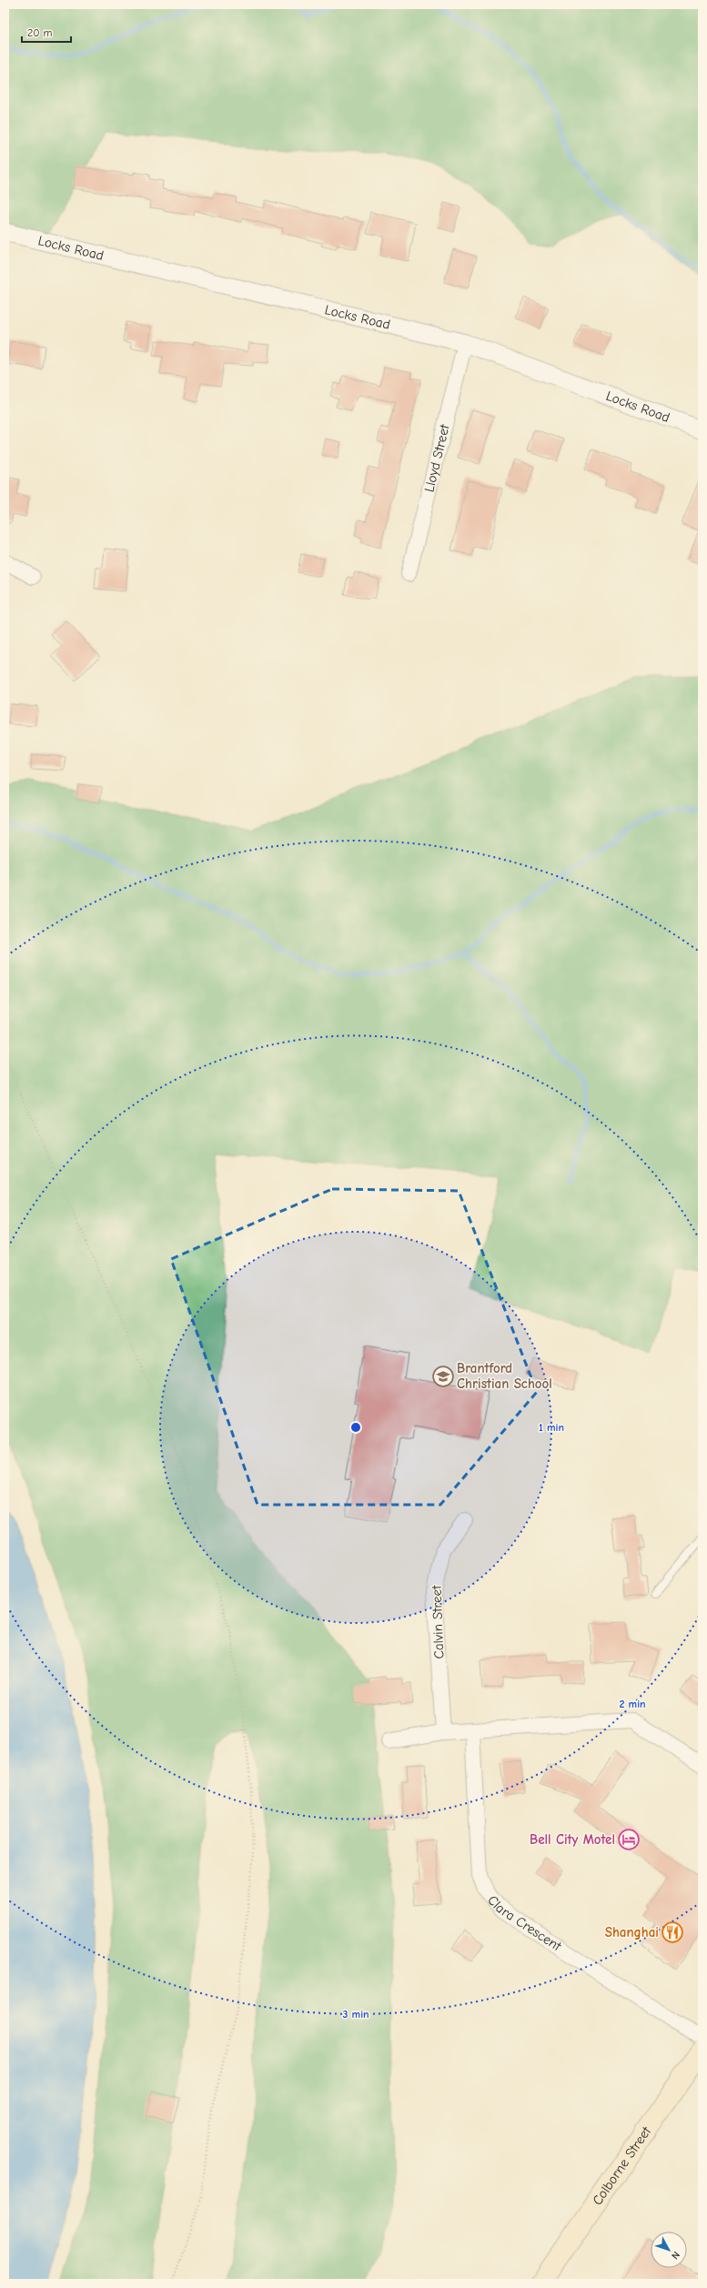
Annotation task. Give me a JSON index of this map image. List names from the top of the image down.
{
  "streets": {
    "main road": ["Colborne Street"],
    "street": [
      "Locks Road",
      "Lloyd Street",
      "Calvin Street",
      "Clara Crescent"
    ]
  },
  "crossings": [
    ["Locks Road", "Lloyd Street"]
  ],
  "places": {
    "school or university": ["Brantford Christian School"],
    "hotel": ["Bell City Motel"],
    "restaurant": ["Shanghai"]
  },
  "scale_bar": "20 m",
  "north": "bottom right",
  "rings": ["1 min", "2 min", "3 min"]
}
